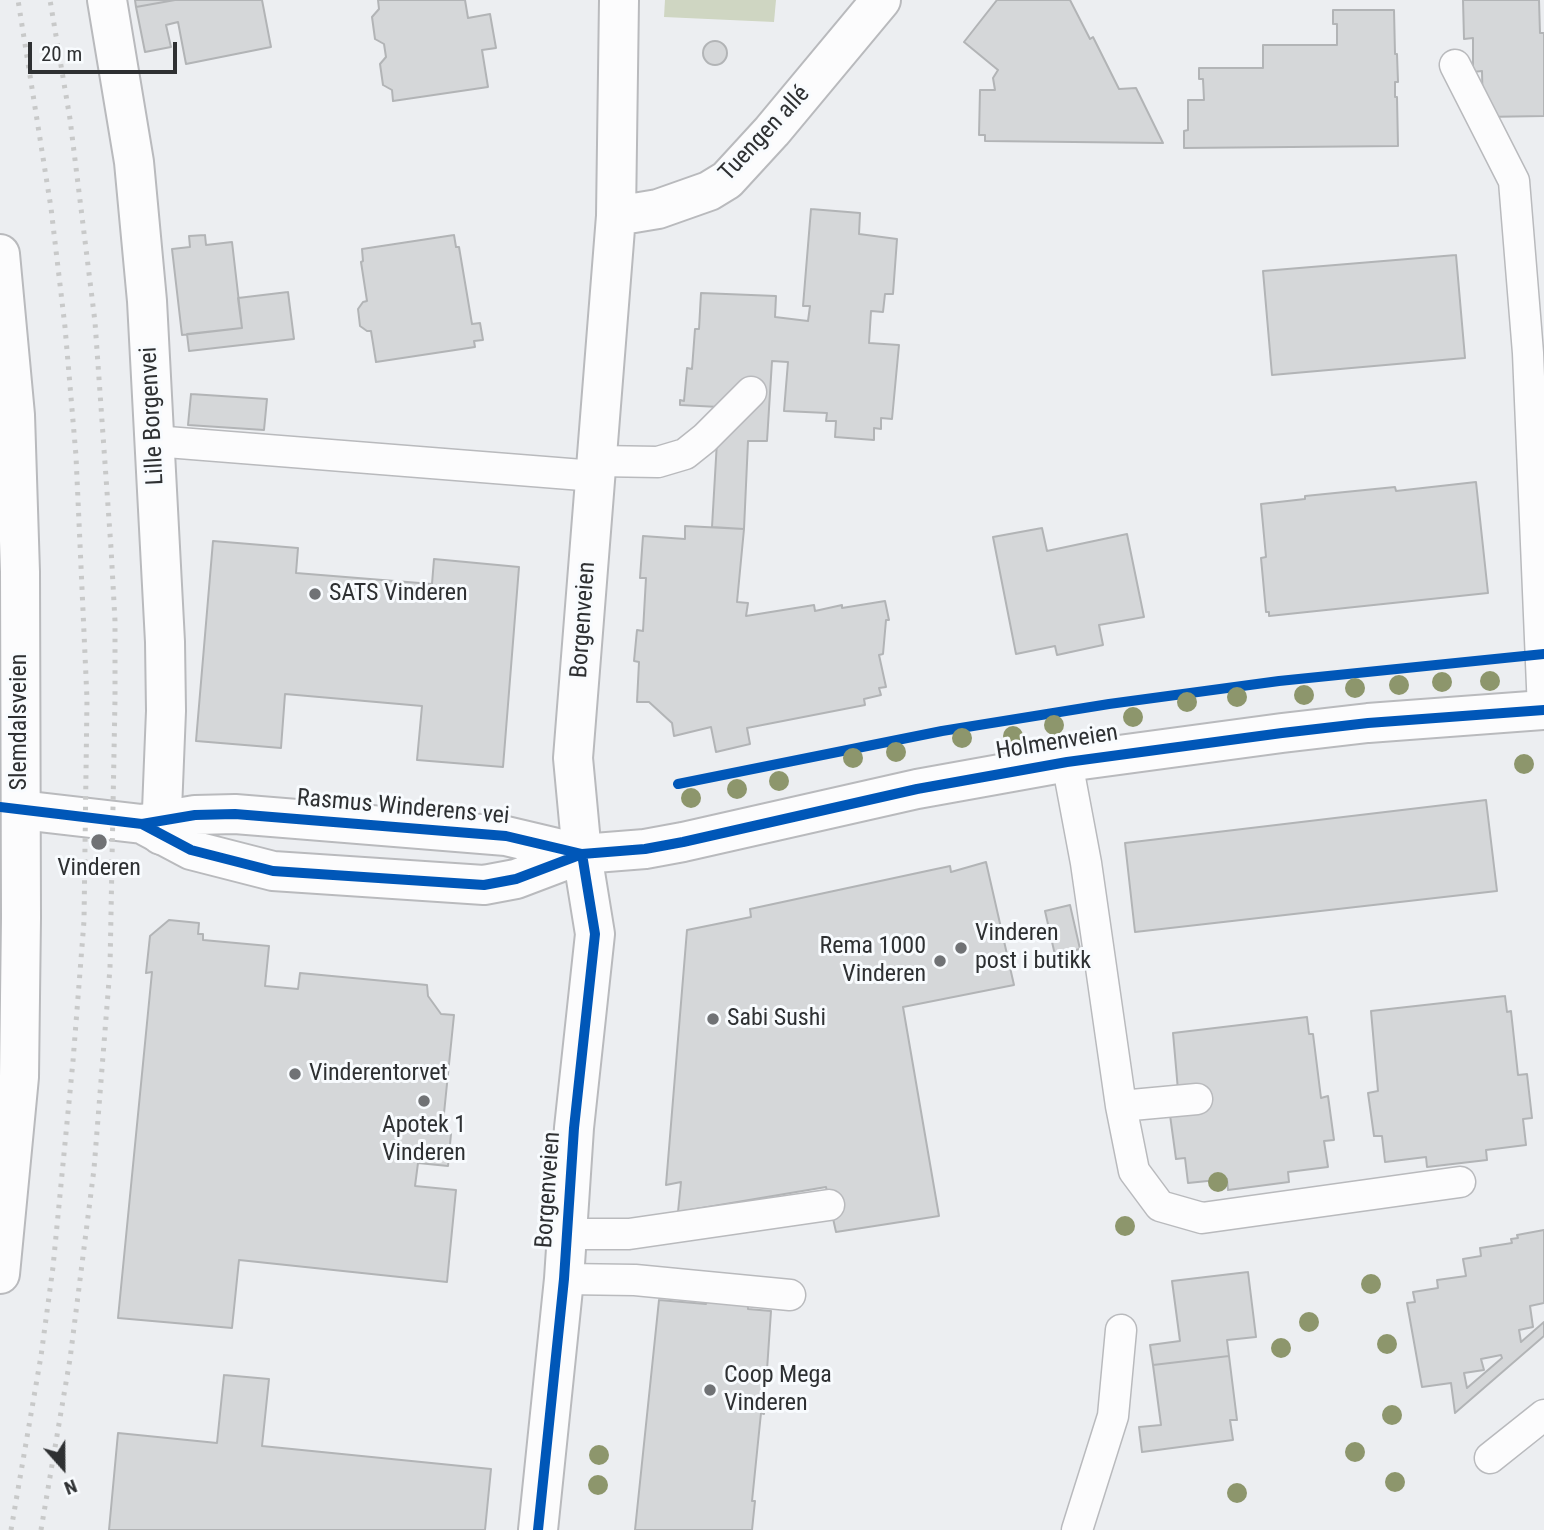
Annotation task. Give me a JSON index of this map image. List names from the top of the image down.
{
  "streets": {
    "street": [
      "Tuengen allé",
      "Lille Borgenvei",
      "Borgenveien",
      "Slemdalsveien",
      "Holmenveien",
      "Rasmus Winderens vei"
    ]
  },
  "crossings": [
    ["Tuengen allé", "Borgenveien"],
    ["Lille Borgenvei", "Rasmus Winderens vei"],
    ["Borgenveien", "Holmenveien"],
    ["Borgenveien", "Rasmus Winderens vei"],
    ["Slemdalsveien", "Rasmus Winderens vei"],
    ["Holmenveien", "Rasmus Winderens vei"]
  ],
  "places": [
    "SATS Vinderen",
    "Vinderen",
    "Vinderen post i butikk",
    "Rema 1000 Vinderen",
    "Sabi Sushi",
    "Vinderentorvet",
    "Apotek 1 Vinderen",
    "Coop Mega Vinderen"
  ],
  "scale_bar": "20 m",
  "north": "bottom"
}
